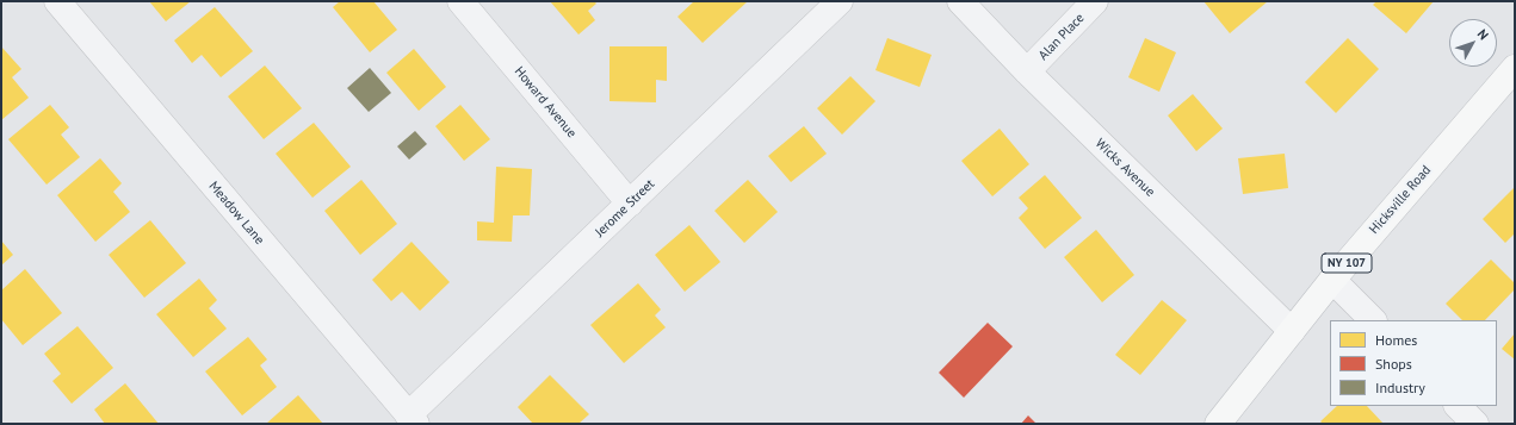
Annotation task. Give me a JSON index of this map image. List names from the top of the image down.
{
  "streets": {
    "main road": ["Hicksville Road", "NY 107"],
    "street": [
      "Alan Place",
      "Howard Avenue",
      "Wicks Avenue",
      "Jerome Street",
      "Meadow Lane"
    ]
  },
  "crossings": [
    ["Alan Place", "Wicks Avenue"],
    ["Howard Avenue", "Jerome Street"],
    ["Wicks Avenue", "Hicksville Road"],
    ["Jerome Street", "Meadow Lane"]
  ],
  "legend": ["Homes", "Shops", "Industry"],
  "north": "top right"
}
